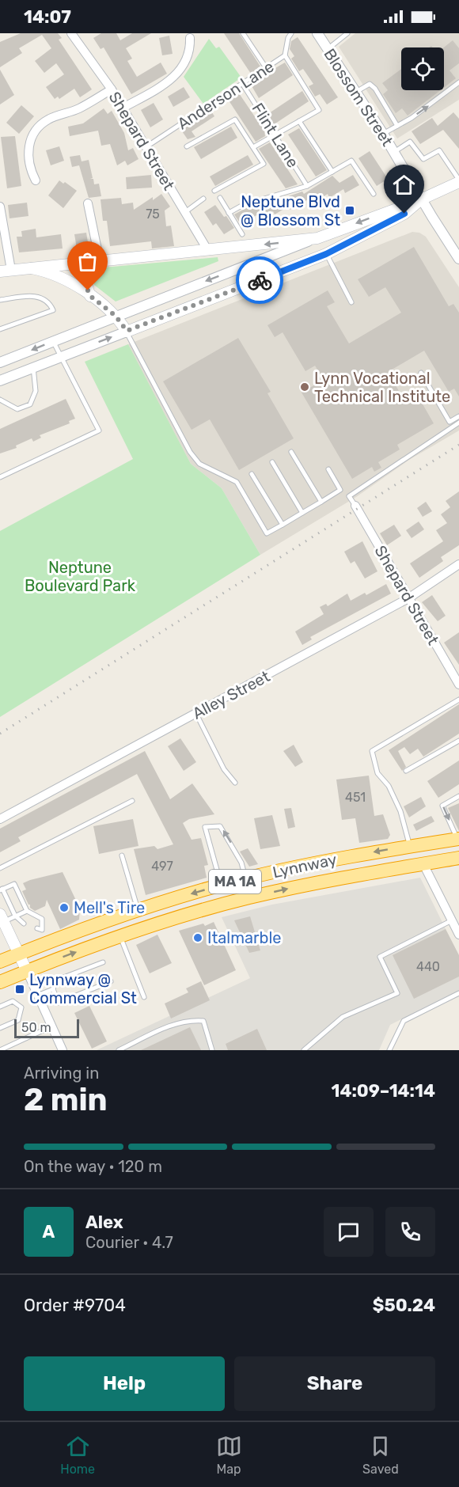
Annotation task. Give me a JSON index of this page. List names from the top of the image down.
{
  "streets": {
    "highway": ["Lynnway", "MA 1A"],
    "street": ["Blossom Street", "Shepard Street", "Alley Street"],
    "lane": ["Anderson Lane", "Flint Lane"]
  },
  "crossings": [
    ["Anderson Lane", "Flint Lane"],
    ["Anderson Lane", "Shepard Street"],
    ["Shepard Street", "Alley Street"]
  ],
  "parks": ["Neptune Boulevard Park"],
  "places": {
    "transit": ["Neptune Blvd @ Blossom St", "Lynnway @ Commercial St"],
    "other": ["Lynn Vocational Technical Institute", "Mell's Tire", "Italmarble"]
  },
  "house_numbers": [
    "75",
    "451",
    "497",
    "440"
  ],
  "scale_bar": "50 m",
  "page": {
    "status": "14:07",
    "scale": "50 m",
    "heading": ["2 min", "Arriving in", "14:09–14:14"],
    "panel": [
      "Alex",
      "Courier · 4.7",
      "Order #9704",
      "$50.24"
    ],
    "bar": "On the way · 120 m",
    "round": "A",
    "buttons": ["Help", "Share"],
    "tabs": ["Home", "Map", "Saved"]
  }
}
